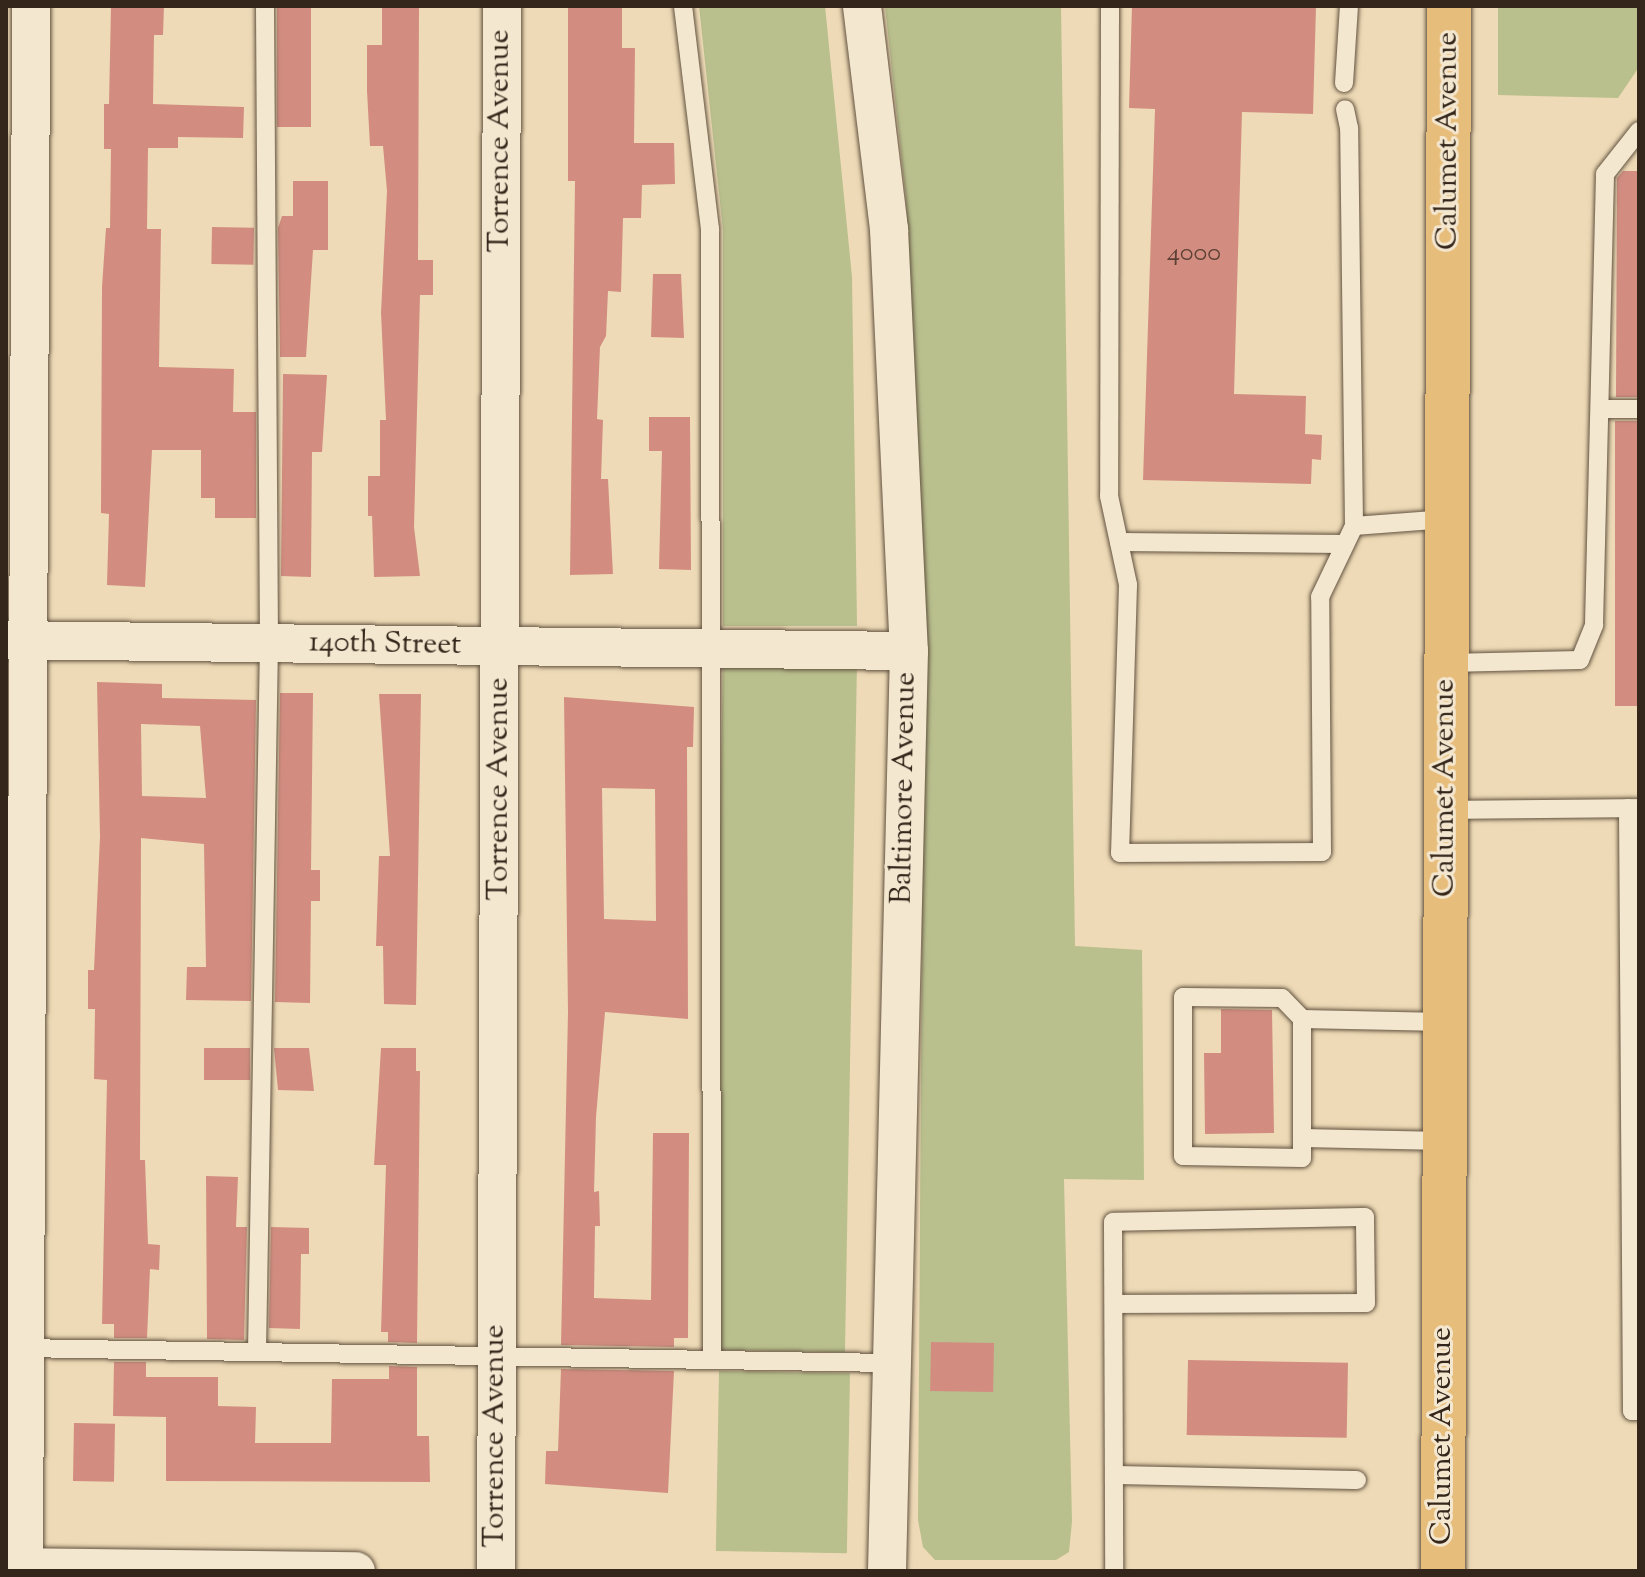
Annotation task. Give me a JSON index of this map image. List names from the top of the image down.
{
  "streets": {
    "main road": ["Calumet Avenue"],
    "street": ["Torrence Avenue", "140th Street", "Baltimore Avenue"]
  },
  "crossings": [
    ["Torrence Avenue", "140th Street"],
    ["140th Street", "Baltimore Avenue"]
  ],
  "house_numbers": ["4000"]
}
